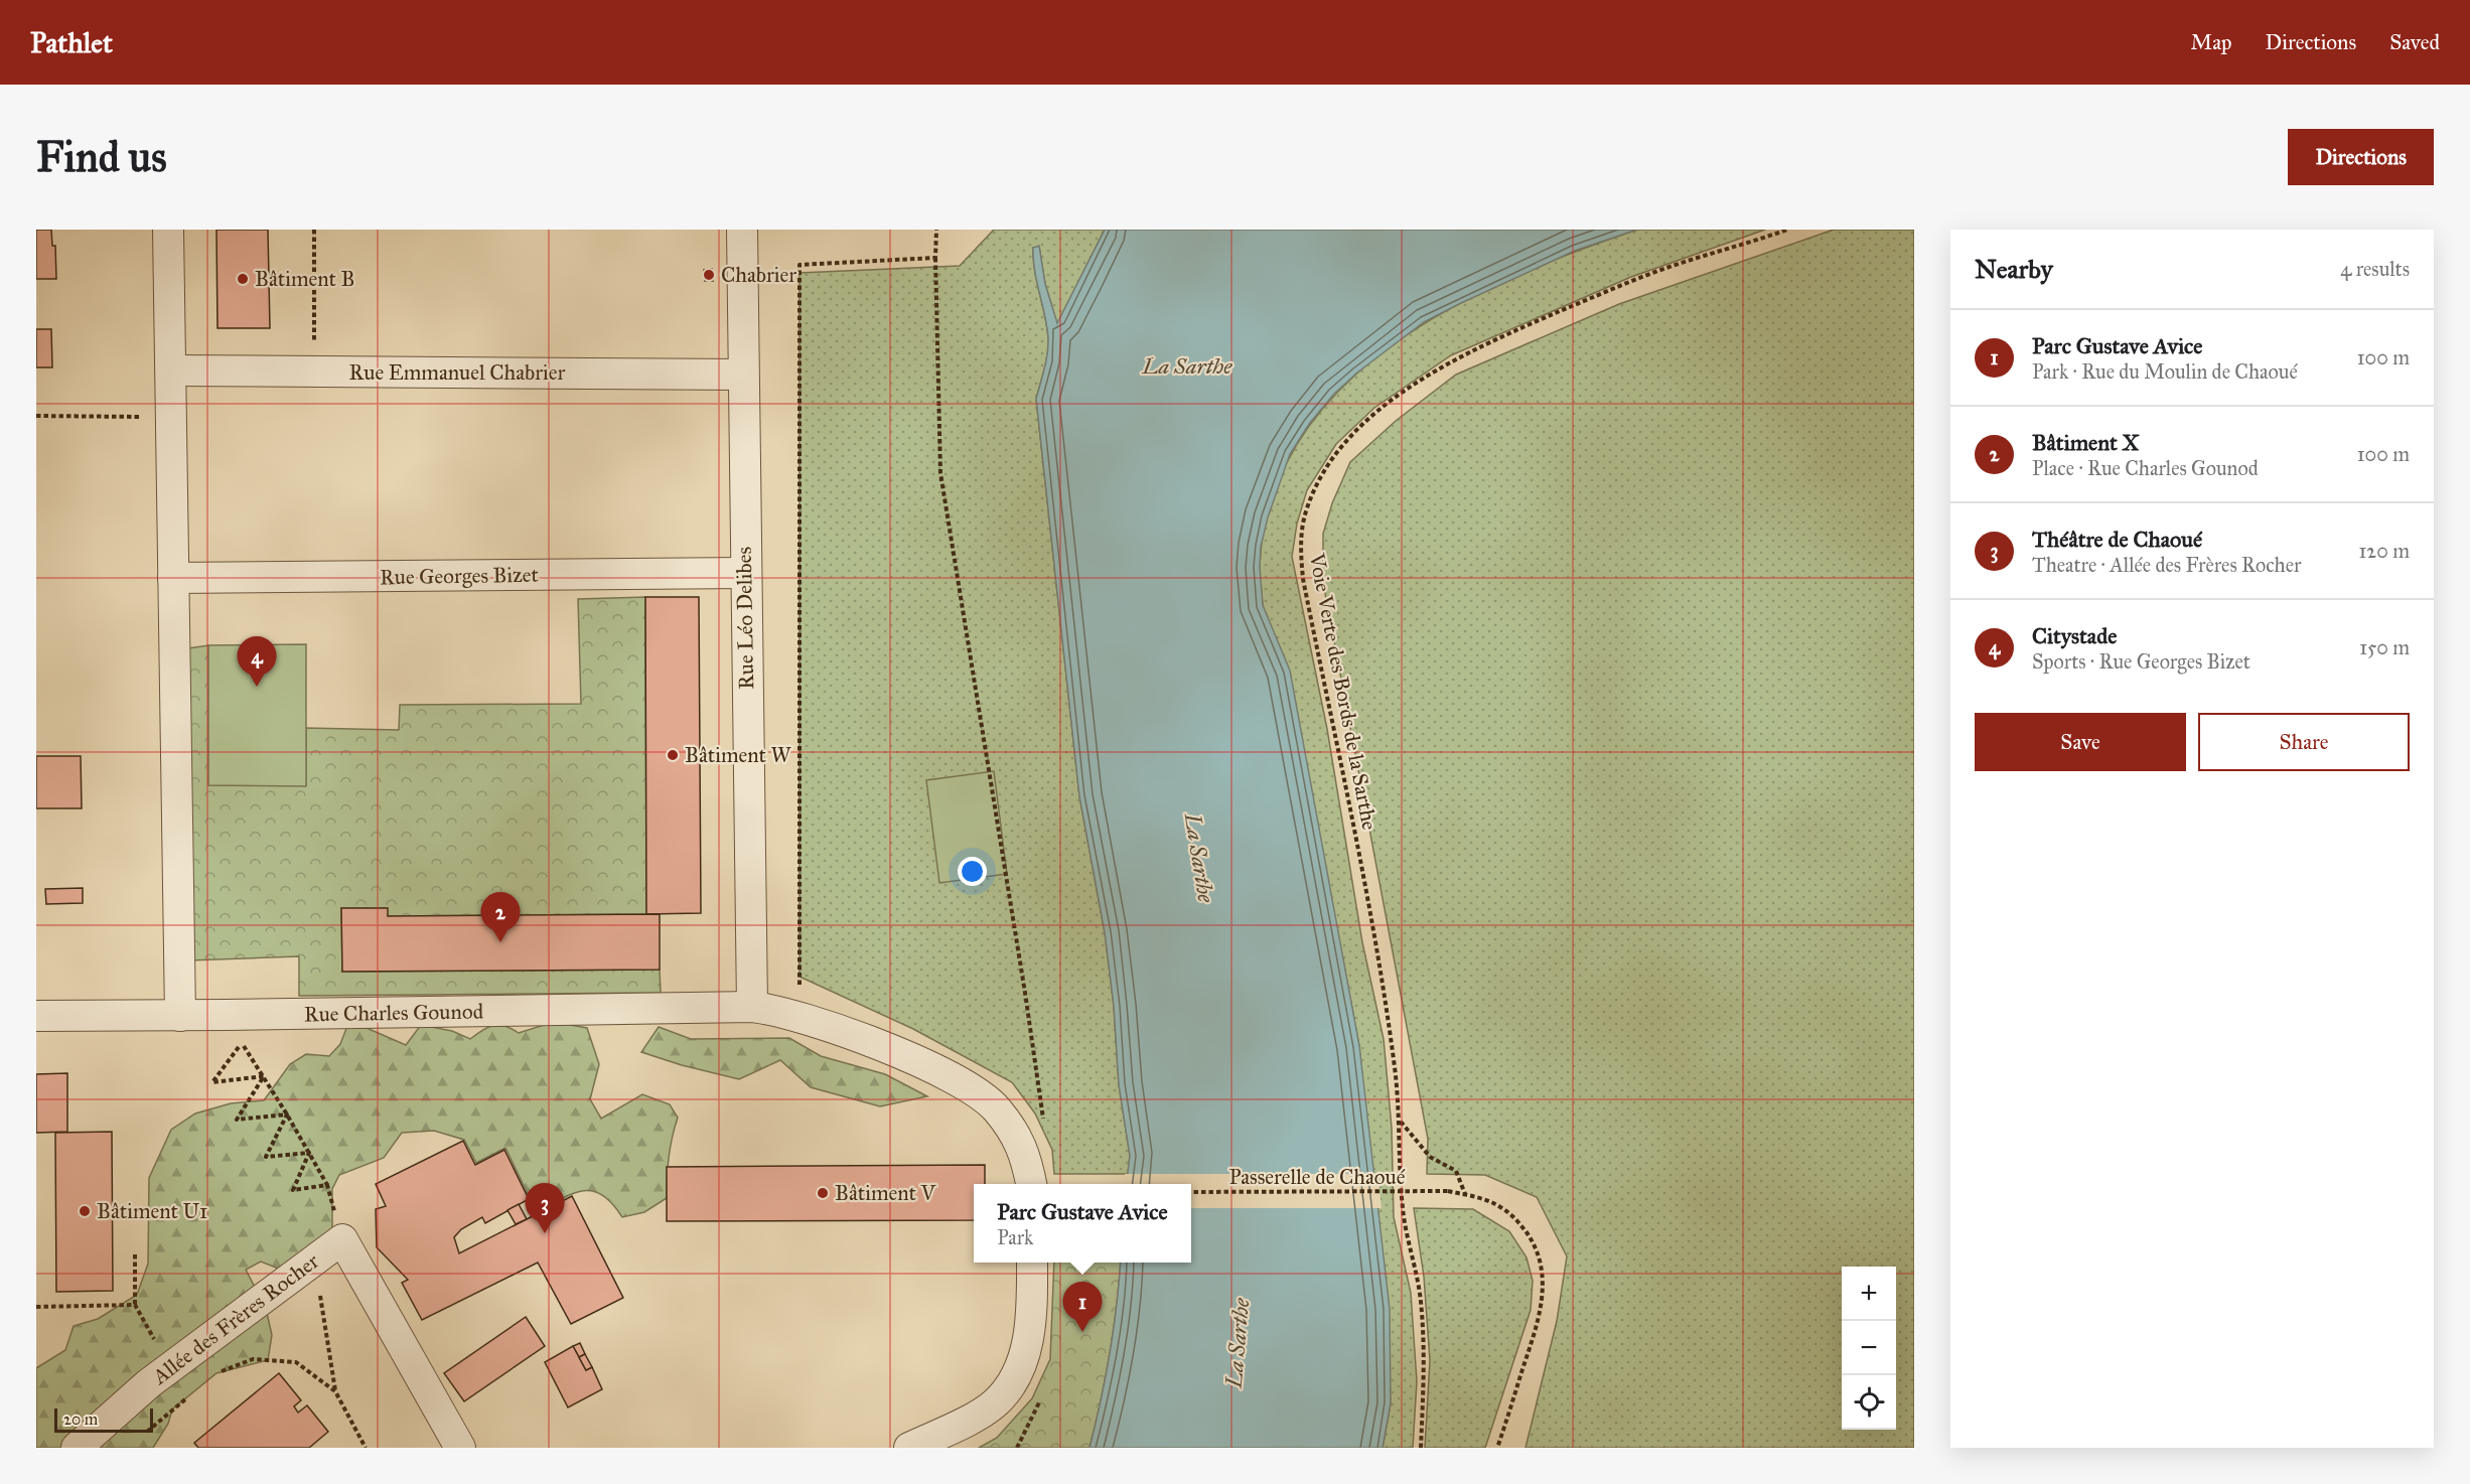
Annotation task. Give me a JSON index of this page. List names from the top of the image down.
{
  "streets": {
    "street": [
      "Rue Emmanuel Chabrier",
      "Rue Georges Bizet",
      "Rue Léo Delibes",
      "Rue Charles Gounod",
      "Allée des Frères Rocher"
    ],
    "path": ["Voie Verte des Bords de la Sarthe", "Passerelle de Chaoué"]
  },
  "crossings": [
    ["Rue Emmanuel Chabrier", "Rue Léo Delibes"],
    ["Rue Georges Bizet", "Rue Léo Delibes"],
    ["Rue Léo Delibes", "Rue Charles Gounod"]
  ],
  "water": ["La Sarthe"],
  "places": [
    "Chabrier",
    "Bâtiment B",
    "Bâtiment W",
    "Bâtiment V",
    "Bâtiment U1"
  ],
  "scale_bar": "20 m",
  "page": {
    "header": "Pathlet",
    "nav": ["Map", "Directions", "Saved"],
    "buttons": [
      "Directions",
      ["Save", "Share"]
    ],
    "title": "Find us",
    "heading": ["Nearby", "4 results"],
    "list": [
      {
        "mark": "1",
        "name": "Parc Gustave Avice",
        "note": "Park · Rue du Moulin de Chaoué",
        "value": "100 m"
      },
      {
        "mark": "2",
        "name": "Bâtiment X",
        "note": "Place · Rue Charles Gounod",
        "value": "100 m"
      },
      {
        "mark": "3",
        "name": "Théâtre de Chaoué",
        "note": "Theatre · Allée des Frères Rocher",
        "value": "120 m"
      },
      {
        "mark": "4",
        "name": "Citystade",
        "note": "Sports · Rue Georges Bizet",
        "value": "150 m"
      }
    ],
    "pins": [
      "4",
      "2",
      "3",
      "1"
    ],
    "popup": ["Parc Gustave Avice", "Park"],
    "map_buttons": ["+", "−"],
    "scale": "20 m"
  }
}
